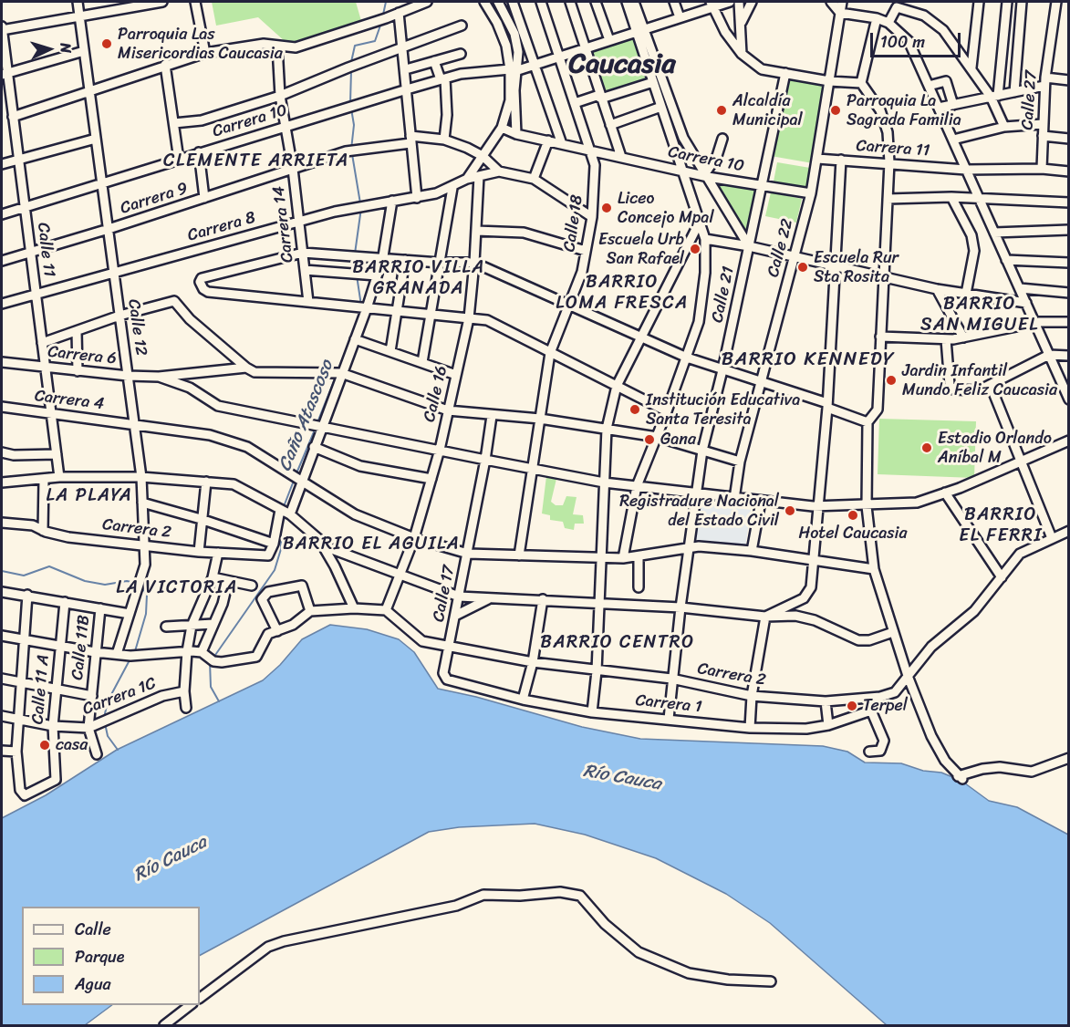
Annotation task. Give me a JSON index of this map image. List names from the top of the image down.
{
  "streets": {
    "street": [
      "Calle 27",
      "Carrera 10",
      "Carrera 11",
      "Carrera 9",
      "Calle 18",
      "Carrera 14",
      "Carrera 8",
      "Calle 22",
      "Calle 11",
      "Calle 21",
      "Calle 12",
      "Carrera 6",
      "Calle 16",
      "Carrera 4",
      "Carrera 2",
      "Calle 17",
      "Calle 11B",
      "Calle 11 A",
      "Carrera 1C",
      "Carrera 1"
    ]
  },
  "crossings": [
    ["Calle 27", "Carrera 11"],
    ["Carrera 10", "Calle 18"],
    ["Carrera 10", "Carrera 14"],
    ["Carrera 10", "Calle 22"],
    ["Carrera 10", "Calle 11"],
    ["Carrera 10", "Calle 21"],
    ["Carrera 10", "Calle 12"],
    ["Carrera 11", "Calle 22"],
    ["Carrera 9", "Carrera 14"],
    ["Carrera 9", "Calle 11"],
    ["Carrera 9", "Calle 12"],
    ["Calle 18", "Carrera 4"],
    ["Carrera 14", "Carrera 8"],
    ["Carrera 8", "Calle 11"],
    ["Carrera 8", "Calle 12"],
    ["Calle 11", "Carrera 6"],
    ["Calle 11", "Carrera 4"],
    ["Calle 21", "Carrera 4"],
    ["Calle 21", "Carrera 2"],
    ["Calle 21", "Carrera 1"],
    ["Calle 12", "Carrera 6"],
    ["Calle 12", "Carrera 4"],
    ["Calle 12", "Carrera 2"],
    ["Calle 16", "Carrera 4"],
    ["Calle 16", "Carrera 2"],
    ["Carrera 4", "Calle 17"],
    ["Carrera 2", "Calle 17"],
    ["Calle 17", "Carrera 1"],
    ["Calle 11B", "Carrera 1C"],
    ["Calle 11 A", "Carrera 1C"]
  ],
  "districts": [
    "Caucasia",
    "CLEMENTE ARRIETA",
    "BARRIO VILLA GRANADA",
    "BARRIO LOMA FRESCA",
    "BARRIO SAN MIGUEL",
    "BARRIO KENNEDY",
    "LA PLAYA",
    "BARRIO EL FERRI",
    "BARRIO EL AGUILA",
    "LA VICTORIA",
    "BARRIO CENTRO"
  ],
  "water": ["Caño Atascoso", "Río Cauca"],
  "places": [
    "Parroquia Las Misericordias Caucasia",
    "Alcaldía Municipal",
    "Parroquia La Sagrada Familia",
    "Liceo Concejo Mpal",
    "Escuela Urb San Rafael",
    "Escuela Rur Sta Rosita",
    "Jardin Infantil Mundo Feliz Caucasia",
    "Institución Educativa Santa Teresita",
    "Gana",
    "Estadio Orlando Aníbal M",
    "Registradure Nacional del Estado Civil",
    "Hotel Caucasia",
    "Terpel",
    "casa"
  ],
  "legend": ["Calle", "Parque", "Agua"],
  "scale_bar": "100 m",
  "north": "right"
}
